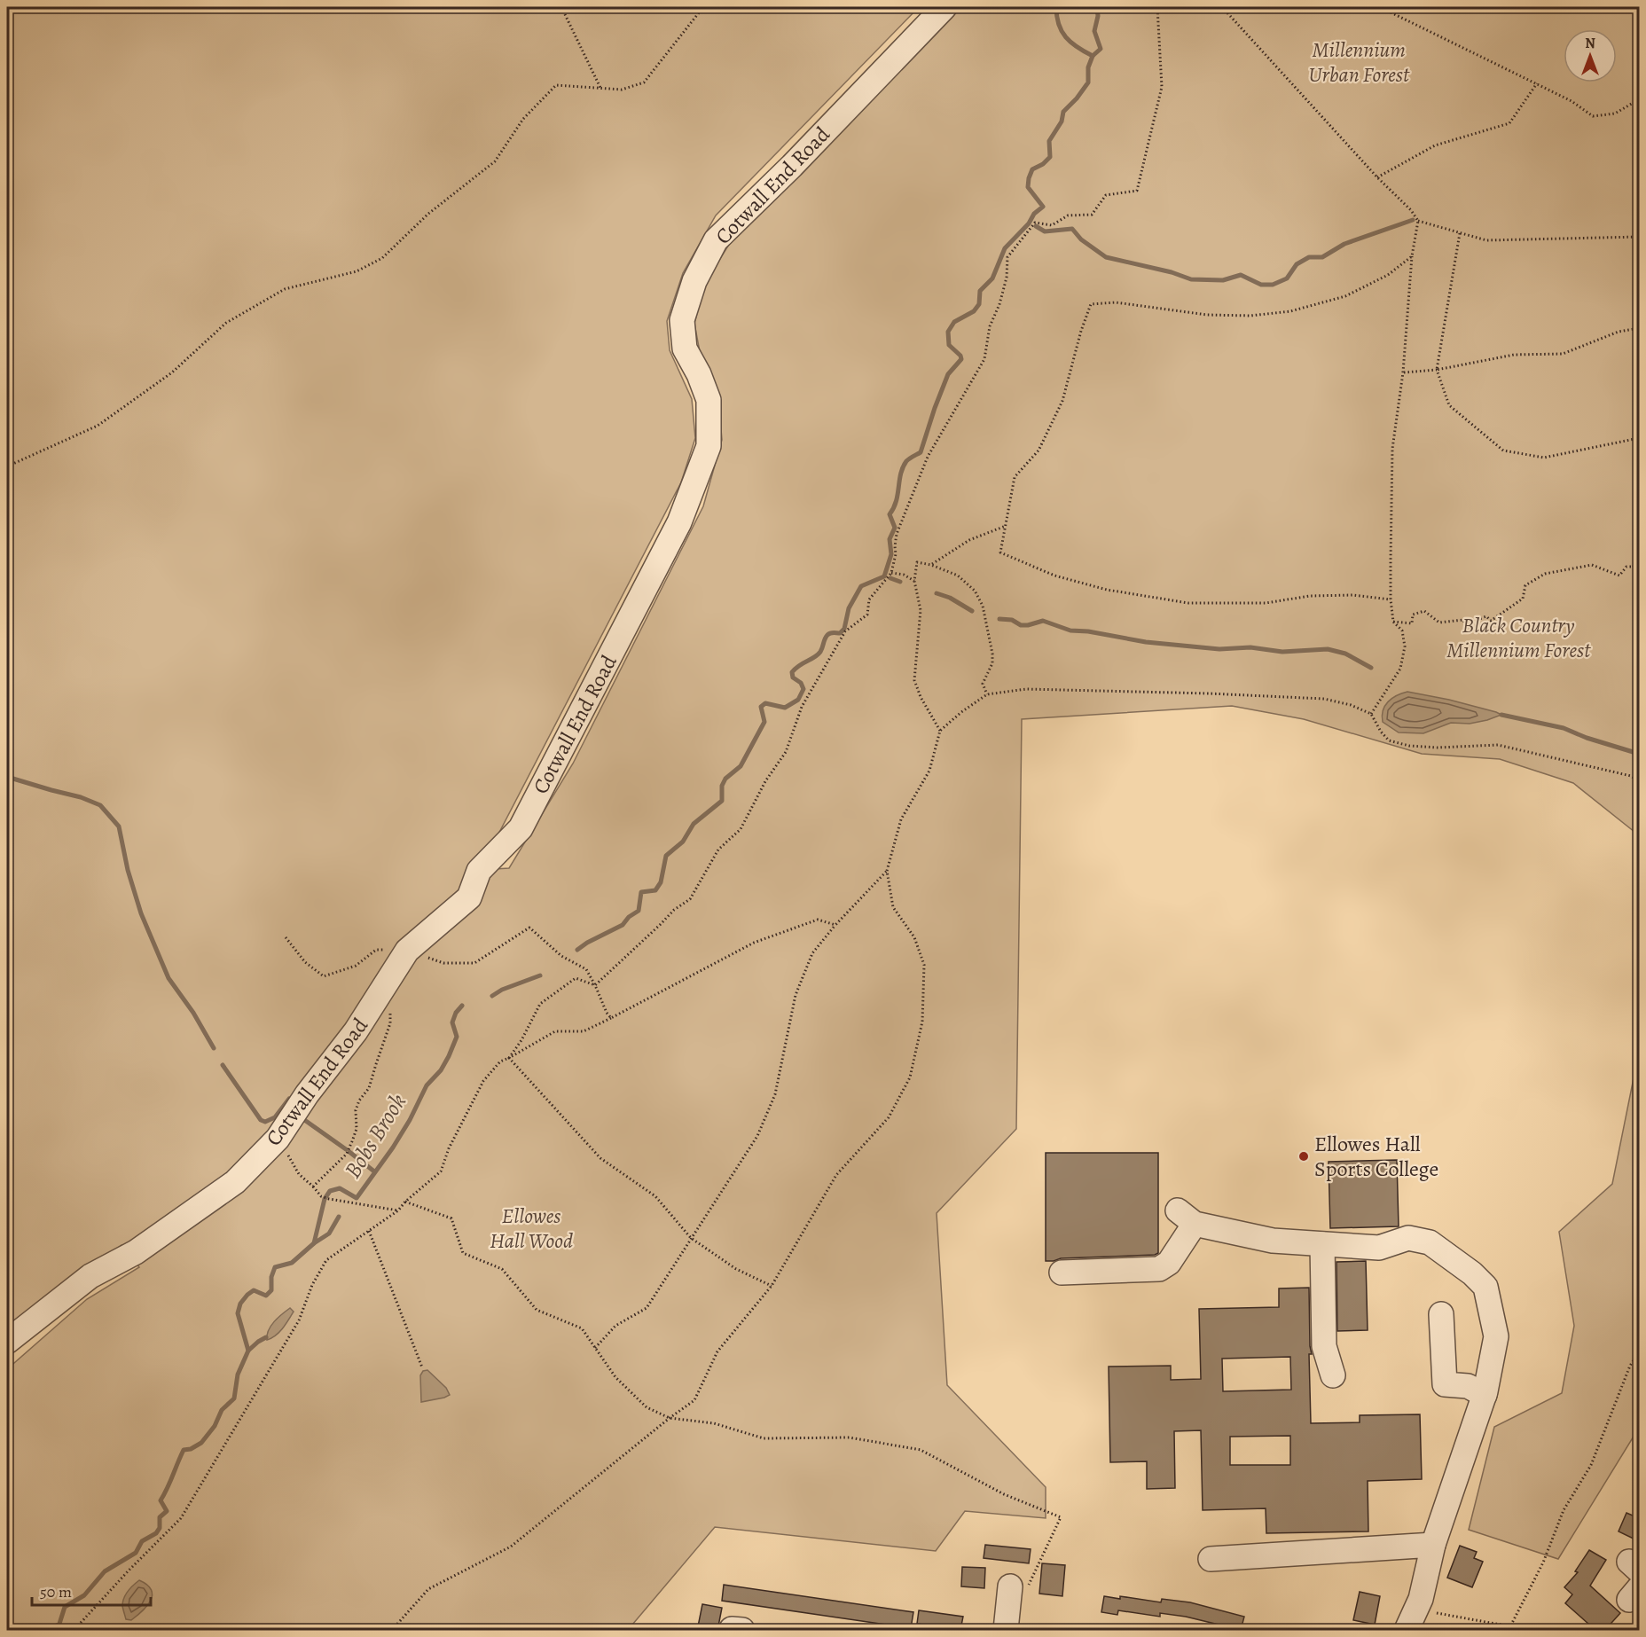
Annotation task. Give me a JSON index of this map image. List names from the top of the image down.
{
  "streets": {
    "street": ["Cotwall End Road"]
  },
  "water": ["Bobs Brook"],
  "parks": ["Millennium Urban Forest", "Black Country Millennium Forest", "Ellowes Hall Wood"],
  "places": ["Ellowes Hall Sports College"],
  "scale_bar": "50 m",
  "north": "top"
}
